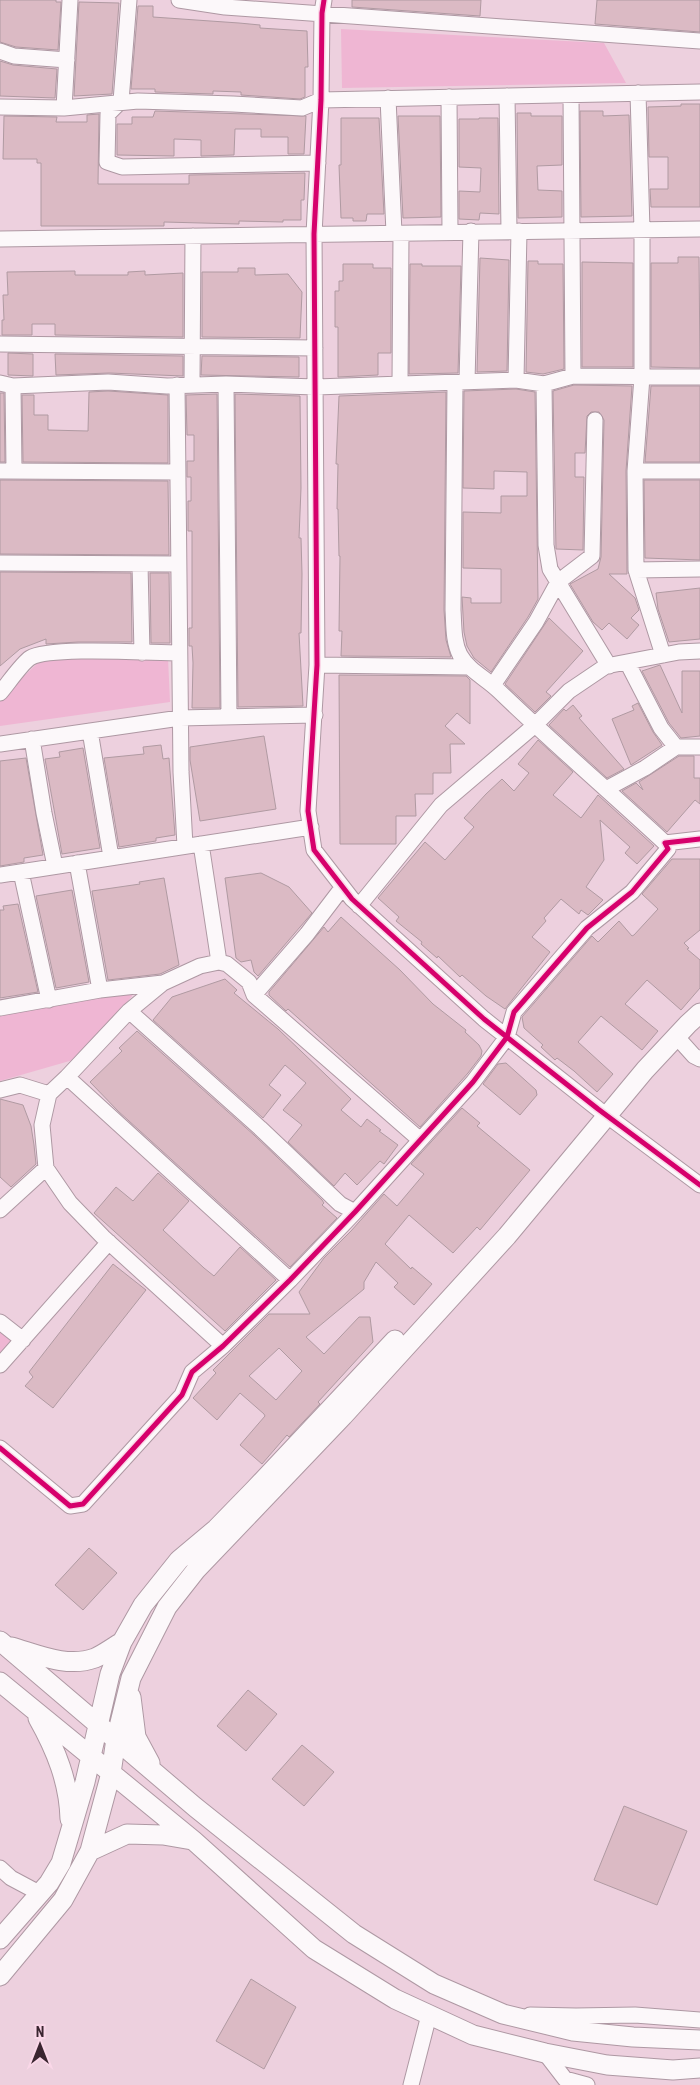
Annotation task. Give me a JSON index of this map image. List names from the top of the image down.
{
  "north": "top"
}
